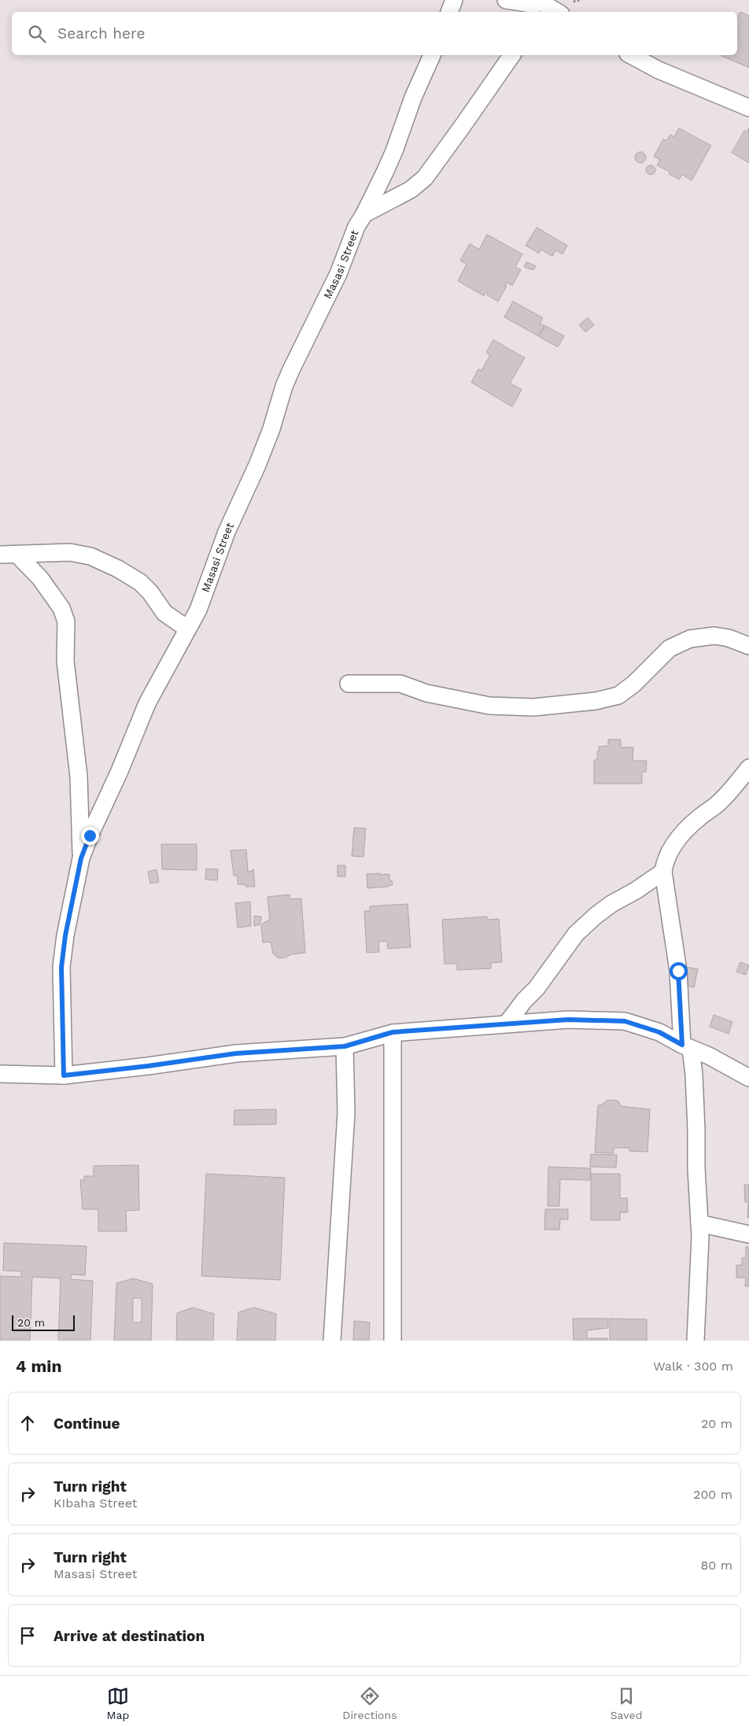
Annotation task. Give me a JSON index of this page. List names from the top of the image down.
{
  "streets": {
    "street": ["Masasi Street"]
  },
  "scale_bar": "20 m",
  "page": {
    "search": "Search here",
    "scale": "20 m",
    "heading": ["4 min", "Walk · 300 m"],
    "list": [
      ["Continue", "20 m"],
      ["Turn right", "KIbaha Street", "200 m"],
      ["Turn right", "Masasi Street", "80 m"],
      "Arrive at destination"
    ],
    "nav": ["Map", "Directions", "Saved"]
  }
}
